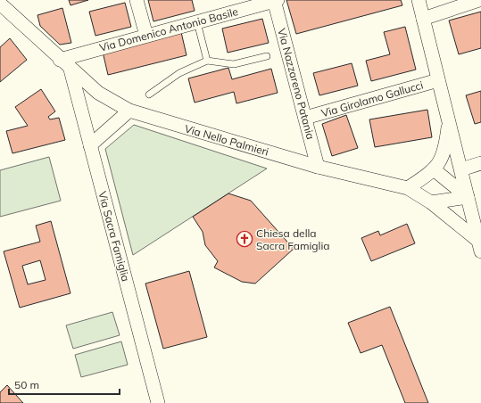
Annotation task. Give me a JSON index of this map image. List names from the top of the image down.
{
  "streets": {
    "street": [
      "Via Domenico Antonio Basile",
      "Via Nazzareno Patania",
      "Via Girolamo Gallucci",
      "Via Nello Palmieri",
      "Via Sacra Famiglia"
    ]
  },
  "crossings": [
    ["Via Domenico Antonio Basile", "Via Nazzareno Patania"],
    ["Via Domenico Antonio Basile", "Via Nello Palmieri"],
    ["Via Nazzareno Patania", "Via Girolamo Gallucci"],
    ["Via Nazzareno Patania", "Via Nello Palmieri"],
    ["Via Nello Palmieri", "Via Sacra Famiglia"]
  ],
  "places": {
    "church": ["Chiesa della Sacra Famiglia"]
  },
  "scale_bar": "50 m"
}
